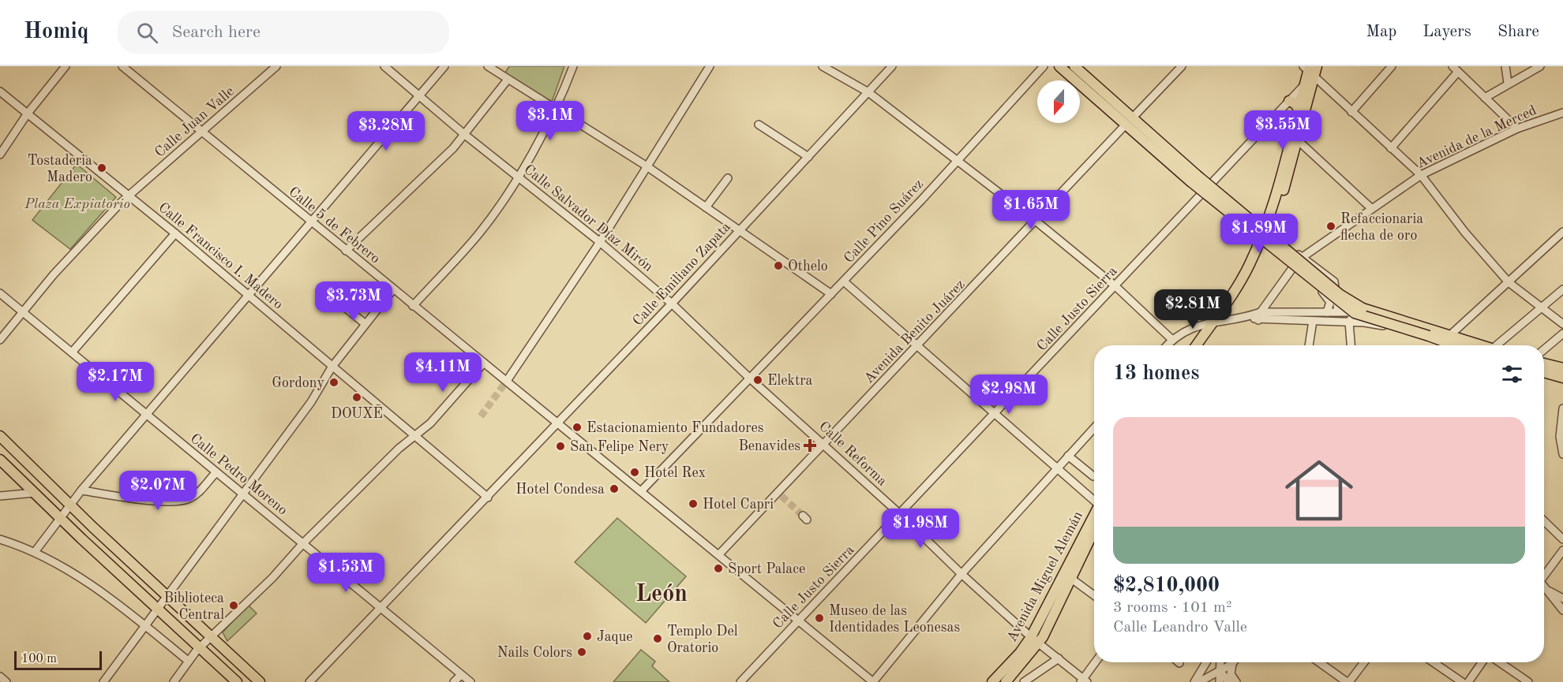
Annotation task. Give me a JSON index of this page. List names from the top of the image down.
{
  "streets": {
    "main road": ["Avenida Miguel Alemán"],
    "street": [
      "Calle Juan Valle",
      "Avenida de la Merced",
      "Calle Salvador Díaz Mirón",
      "Calle Pino Suárez",
      "Calle 5 de Febrero",
      "Calle Francisco I. Madero",
      "Calle Emiliano Zapata",
      "Calle Justo Sierra",
      "Avenida Benito Juárez",
      "Calle Reforma",
      "Calle Pedro Moreno"
    ]
  },
  "crossings": [
    ["Calle Juan Valle", "Calle 5 de Febrero"],
    ["Calle Juan Valle", "Calle Francisco I. Madero"],
    ["Calle Juan Valle", "Calle Pedro Moreno"],
    ["Calle Salvador Díaz Mirón", "Calle Pino Suárez"],
    ["Calle Salvador Díaz Mirón", "Calle Emiliano Zapata"],
    ["Calle Salvador Díaz Mirón", "Calle Reforma"],
    ["Calle Pino Suárez", "Calle 5 de Febrero"],
    ["Calle Pino Suárez", "Calle Reforma"],
    ["Calle 5 de Febrero", "Calle Emiliano Zapata"],
    ["Calle 5 de Febrero", "Calle Justo Sierra"],
    ["Calle 5 de Febrero", "Avenida Benito Juárez"],
    ["Calle Francisco I. Madero", "Calle Emiliano Zapata"],
    ["Calle Emiliano Zapata", "Calle Pedro Moreno"],
    ["Calle Justo Sierra", "Calle Reforma"],
    ["Avenida Benito Juárez", "Calle Reforma"],
    ["Calle Reforma", "Avenida Miguel Alemán"]
  ],
  "districts": ["León"],
  "parks": ["Plaza Expiatorio"],
  "places": {
    "other": [
      "Tostaderia Madero",
      "Refaccionaria flecha de oro",
      "Othelo",
      "Elektra",
      "Gordony",
      "DOUXĒ",
      "Estacionamiento Fundadores",
      "San Felipe Nery",
      "Hotel Rex",
      "Hotel Condesa",
      "Hotel Capri",
      "Sport Palace",
      "Biblioteca Central",
      "Museo de las Identidades Leonesas",
      "Jaque",
      "Templo Del Oratorio",
      "Nails Colors"
    ],
    "health": ["Benavides"]
  },
  "scale_bar": "100 m",
  "north": "bottom",
  "page": {
    "header": "Homiq",
    "search": "Search here",
    "nav": ["Map", "Layers", "Share"],
    "price": [
      "$3.1M",
      "$3.55M",
      "$3.28M",
      "$1.65M",
      "$1.89M",
      "$3.73M",
      "$2.81M",
      "$4.11M",
      "$2.17M",
      "$2.98M",
      "$2.07M",
      "$1.98M",
      "$1.53M"
    ],
    "heading": "13 homes",
    "list": [
      {
        "name": "$2,810,000",
        "note": "3 rooms · 101 m² · Calle Leandro Valle"
      }
    ],
    "scale": "100 m"
  }
}
